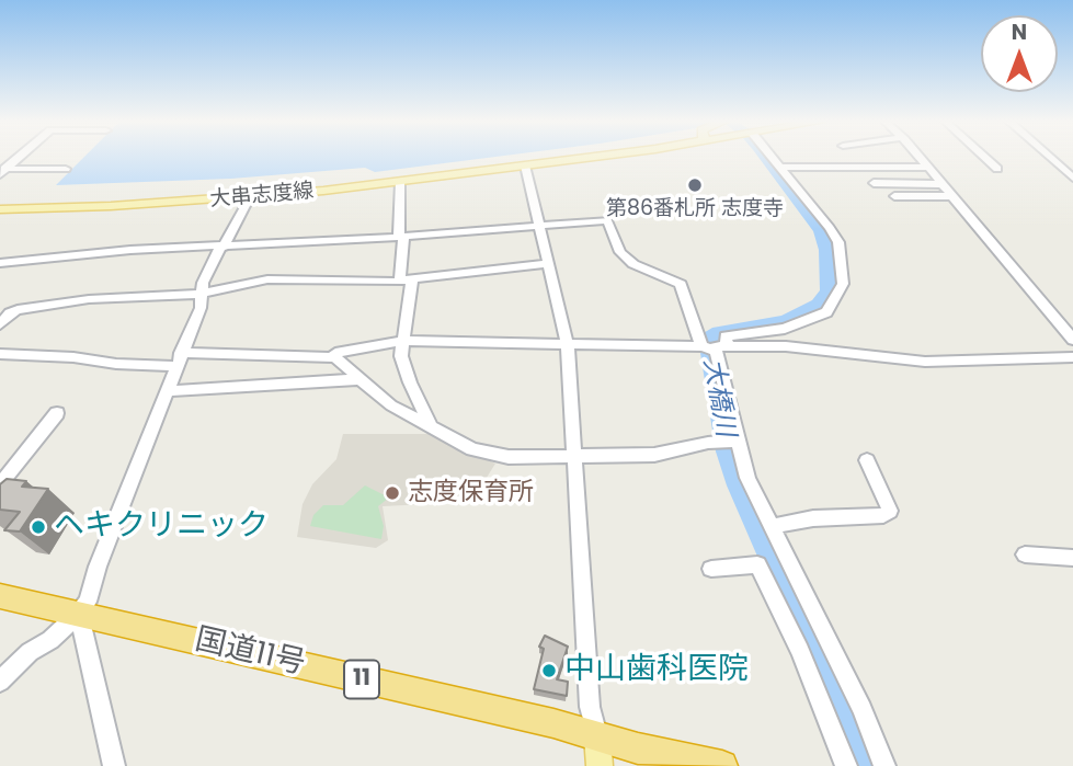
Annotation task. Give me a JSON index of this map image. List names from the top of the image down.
{
  "streets": {
    "highway": ["国道11号", "11"],
    "main road": ["大串志度線"]
  },
  "water": ["大橋川"],
  "places": [
    "第86番札所 志度寺",
    "志度保育所",
    "ヘキクリニック",
    "中山歯科医院"
  ],
  "north": "top"
}
